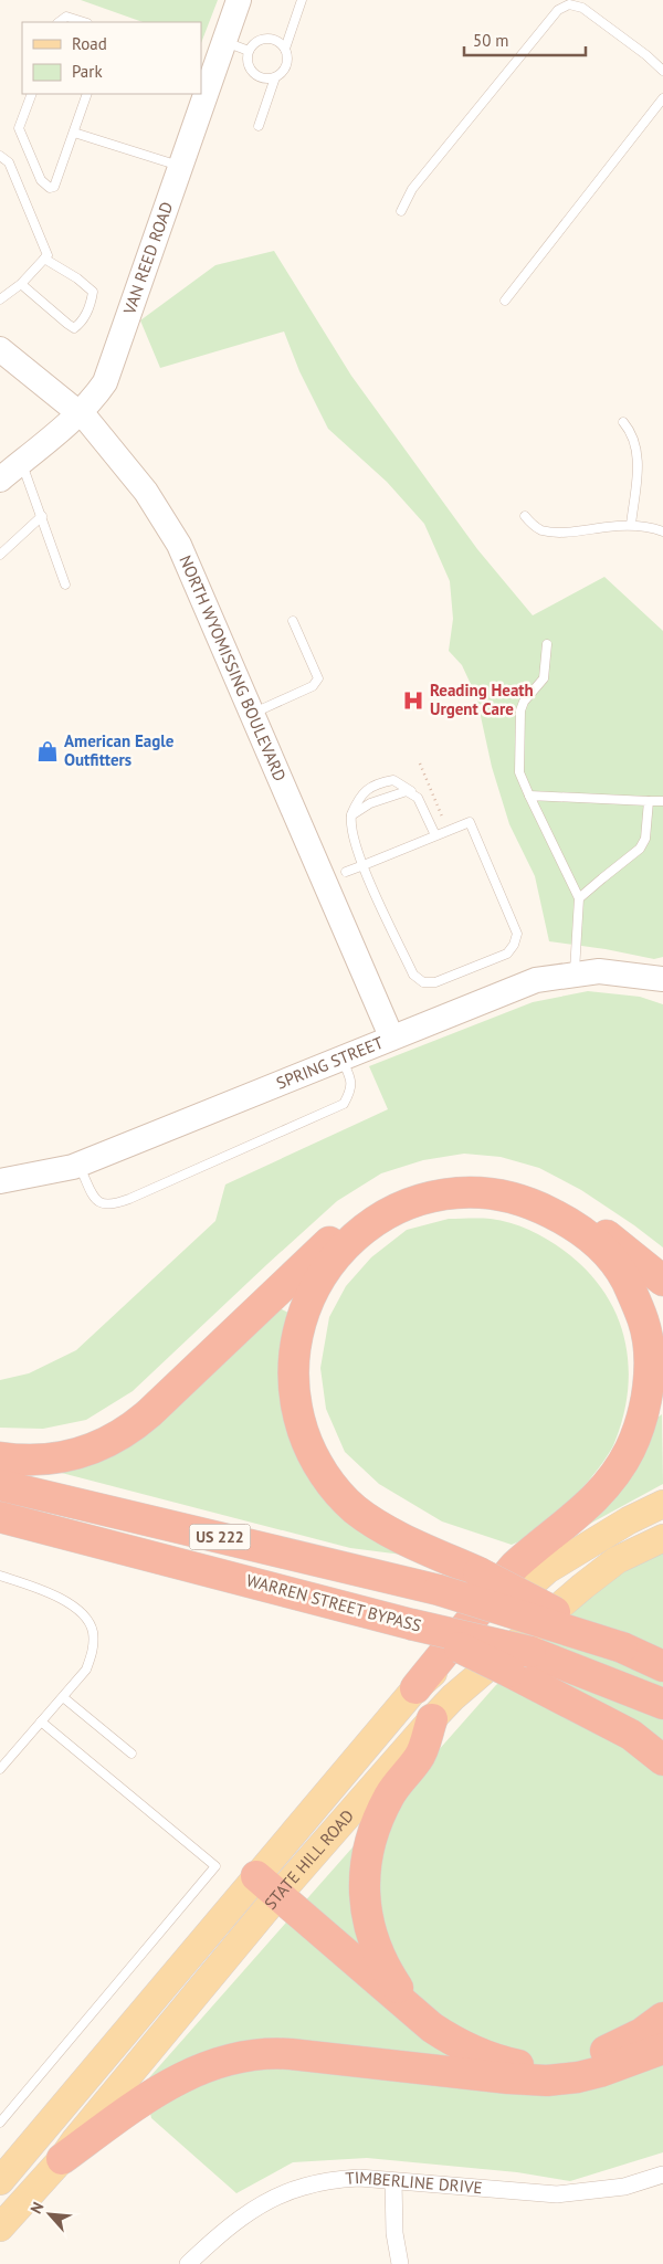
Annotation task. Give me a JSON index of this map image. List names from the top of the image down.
{
  "streets": {
    "highway": ["US 222", "WARREN STREET BYPASS"],
    "main road": ["STATE HILL ROAD"],
    "street": [
      "VAN REED ROAD",
      "NORTH WYOMISSING BOULEVARD",
      "SPRING STREET",
      "TIMBERLINE DRIVE"
    ]
  },
  "crossings": [
    ["VAN REED ROAD", "NORTH WYOMISSING BOULEVARD"],
    ["NORTH WYOMISSING BOULEVARD", "SPRING STREET"]
  ],
  "places": {
    "hospital": ["Reading Heath Urgent Care"],
    "shop": ["American Eagle Outfitters"]
  },
  "legend": ["Road", "Park"],
  "scale_bar": "50 m",
  "north": "top left"
}
